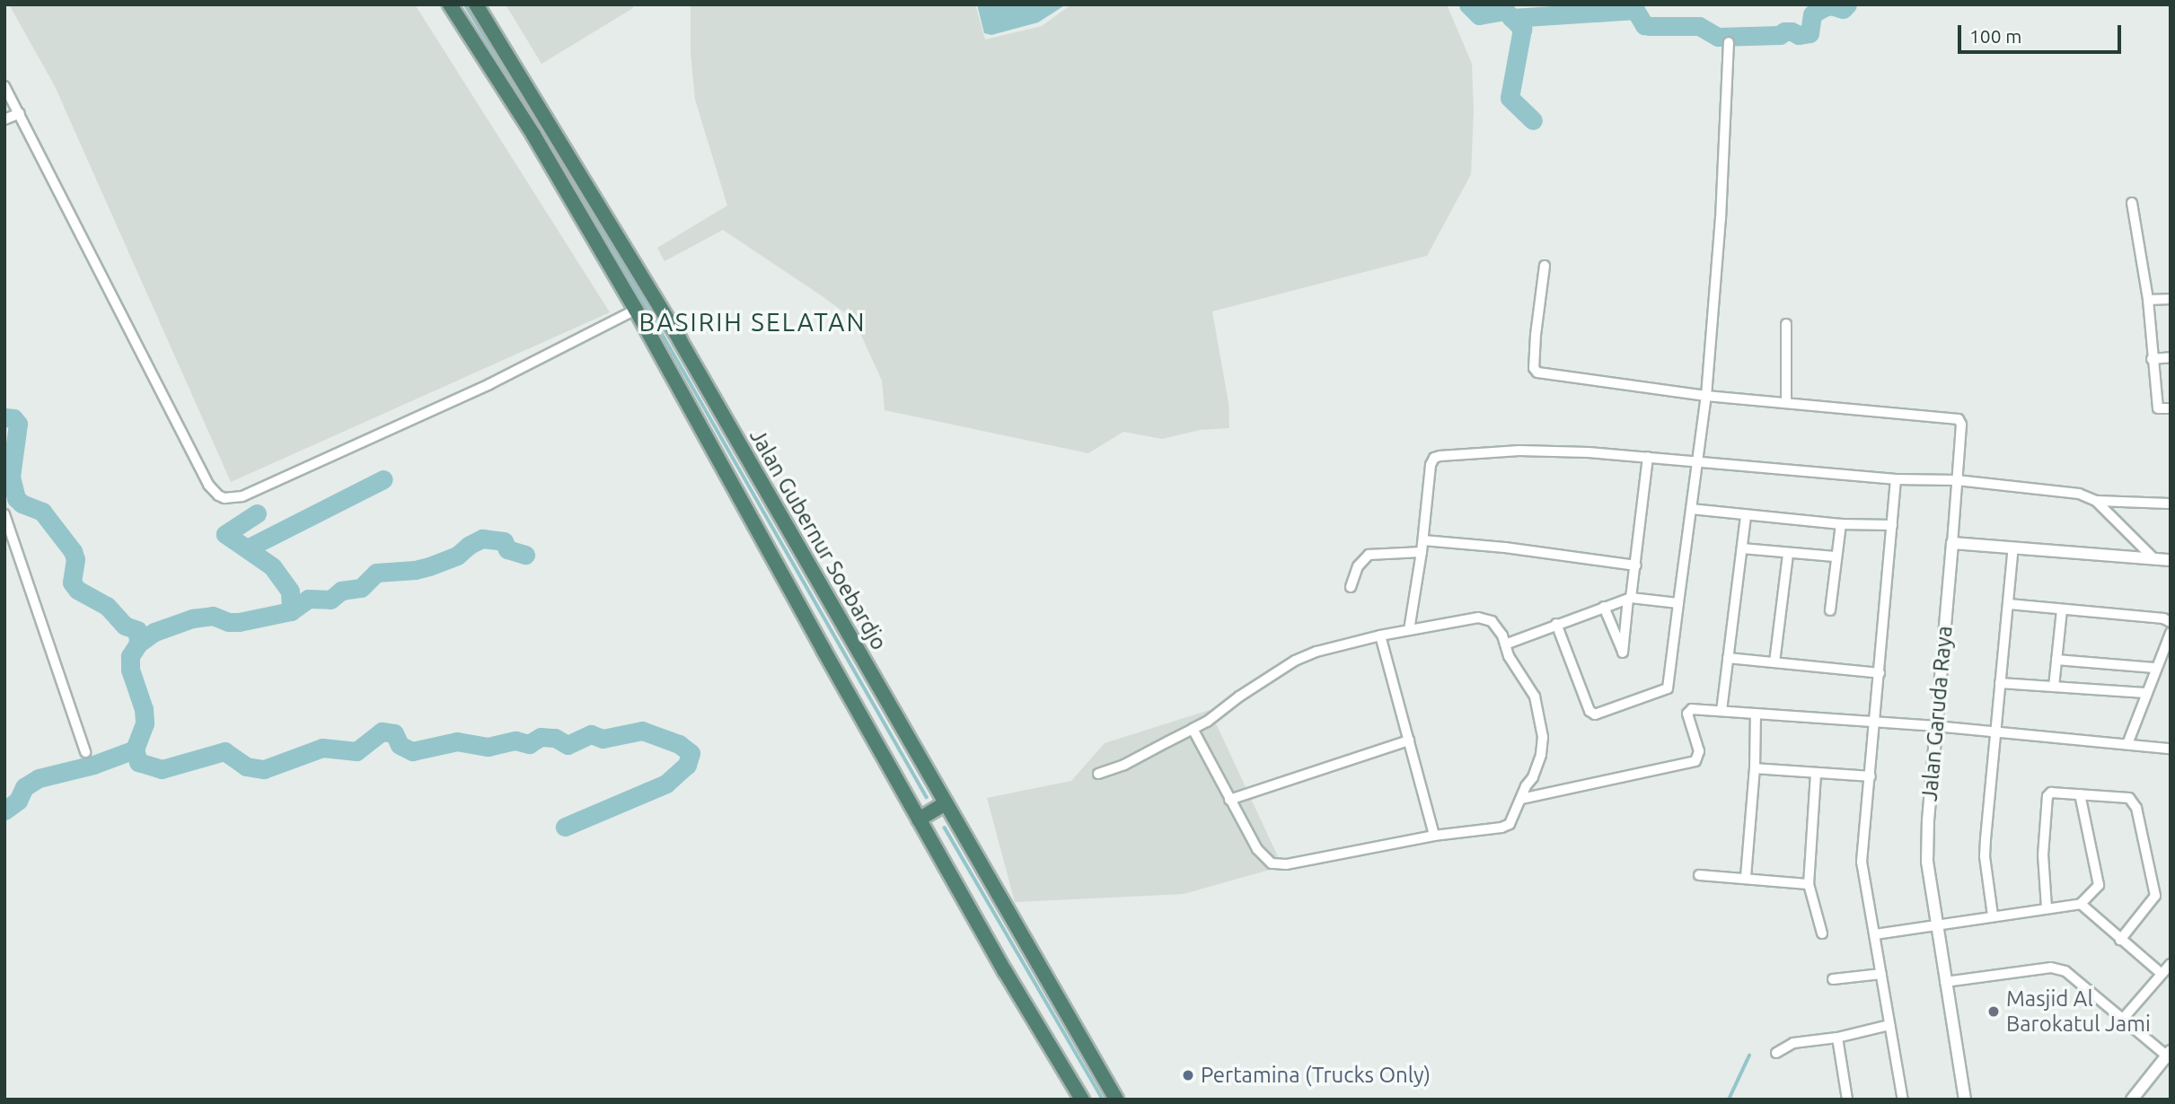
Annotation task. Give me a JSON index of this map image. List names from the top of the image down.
{
  "streets": {
    "highway": ["Jalan Gubernur Soebardjo"],
    "street": ["Jalan Garuda Raya"]
  },
  "districts": ["BASIRIH SELATAN"],
  "places": ["Masjid Al Barokatul Jami", "Pertamina (Trucks Only)"],
  "scale_bar": "100 m"
}
